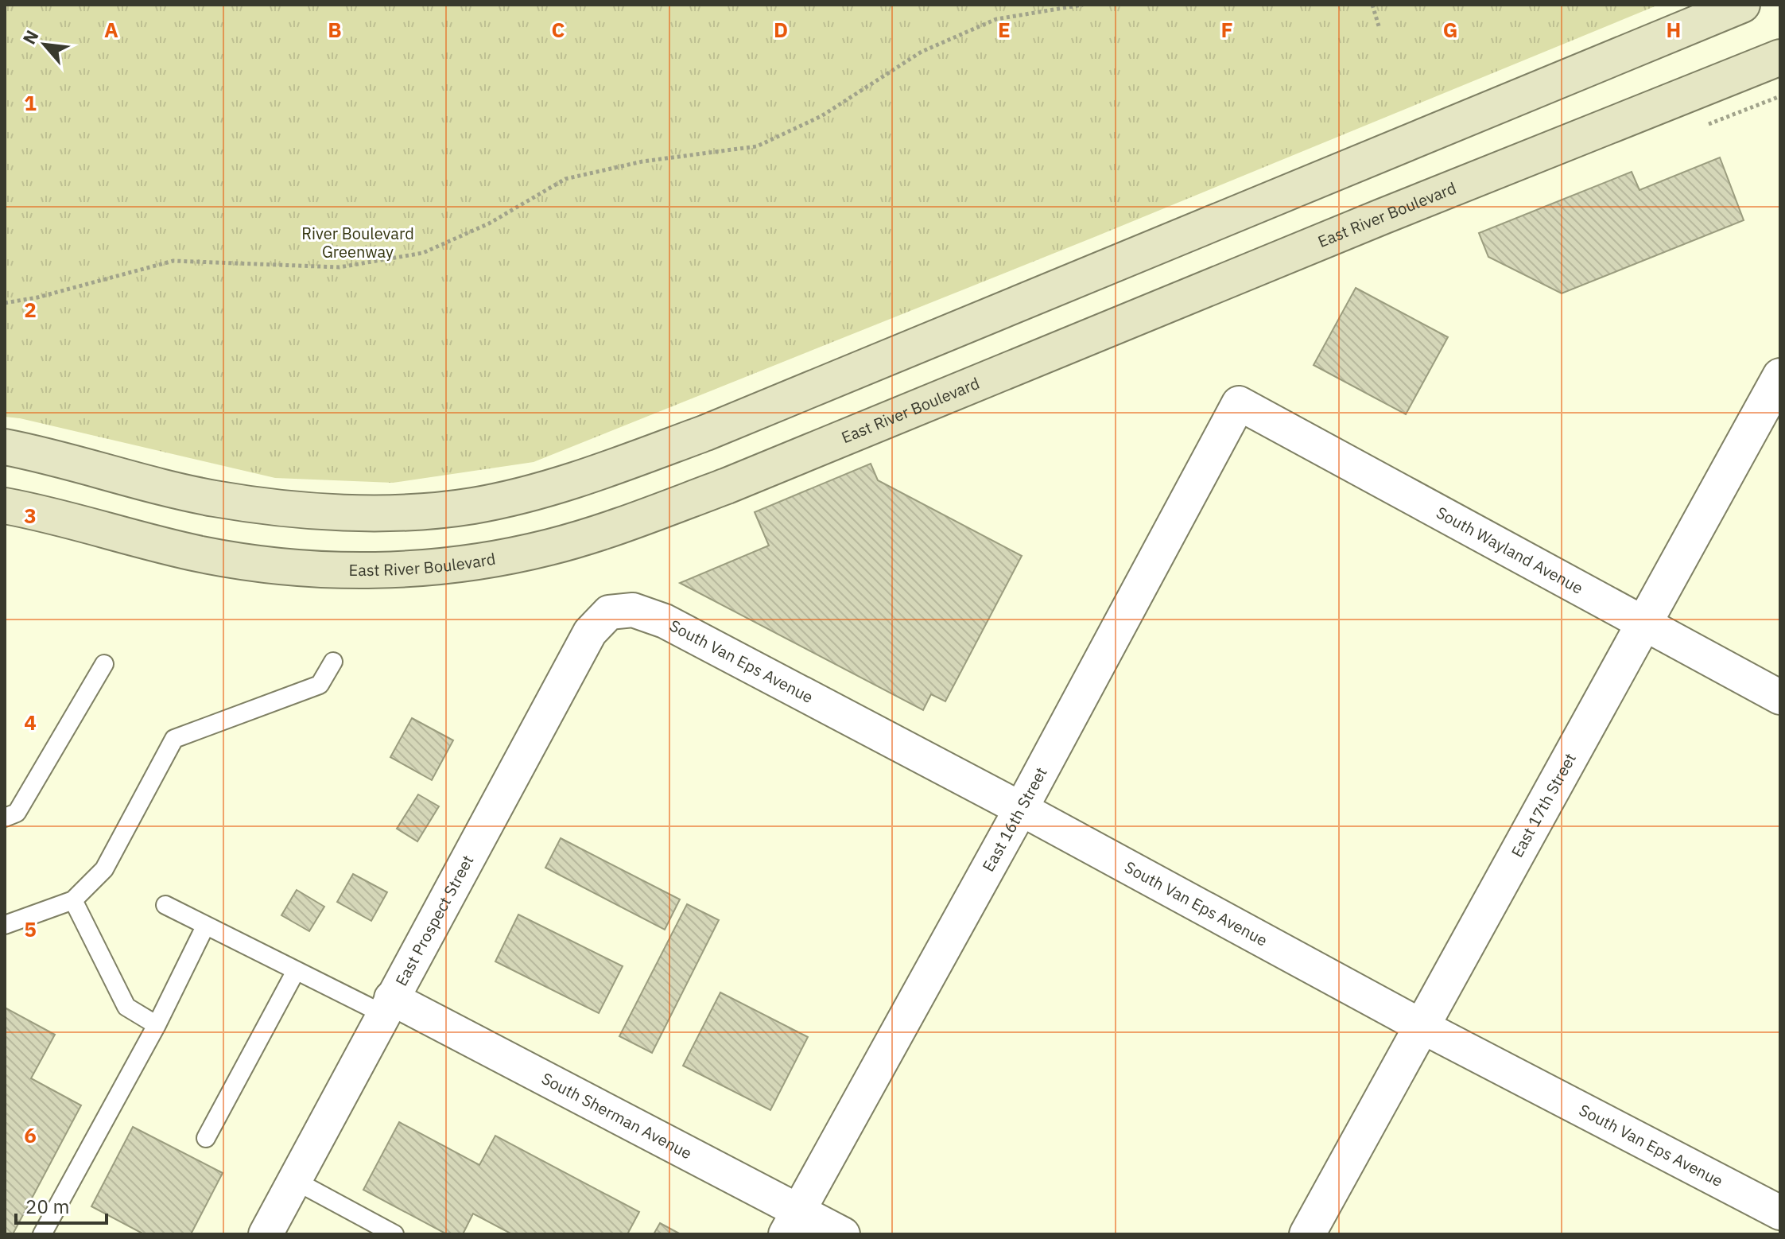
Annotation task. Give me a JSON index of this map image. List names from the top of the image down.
{
  "streets": {
    "main road": ["East River Boulevard"],
    "street": [
      "South Wayland Avenue",
      "South Van Eps Avenue",
      "East 17th Street",
      "East 16th Street",
      "East Prospect Street",
      "South Sherman Avenue"
    ]
  },
  "crossings": [
    ["South Wayland Avenue", "East 17th Street"],
    ["South Wayland Avenue", "East 16th Street"],
    ["South Van Eps Avenue", "East 17th Street"],
    ["South Van Eps Avenue", "East 16th Street"],
    ["South Van Eps Avenue", "East Prospect Street"],
    ["East 16th Street", "South Sherman Avenue"],
    ["East Prospect Street", "South Sherman Avenue"]
  ],
  "parks": ["River Boulevard Greenway"],
  "scale_bar": "20 m",
  "north": "top left",
  "grid": {
    "columns": [
      "A",
      "B",
      "C",
      "D",
      "E",
      "F",
      "G",
      "H"
    ],
    "rows": [
      "1",
      "2",
      "3",
      "4",
      "5",
      "6"
    ]
  }
}
